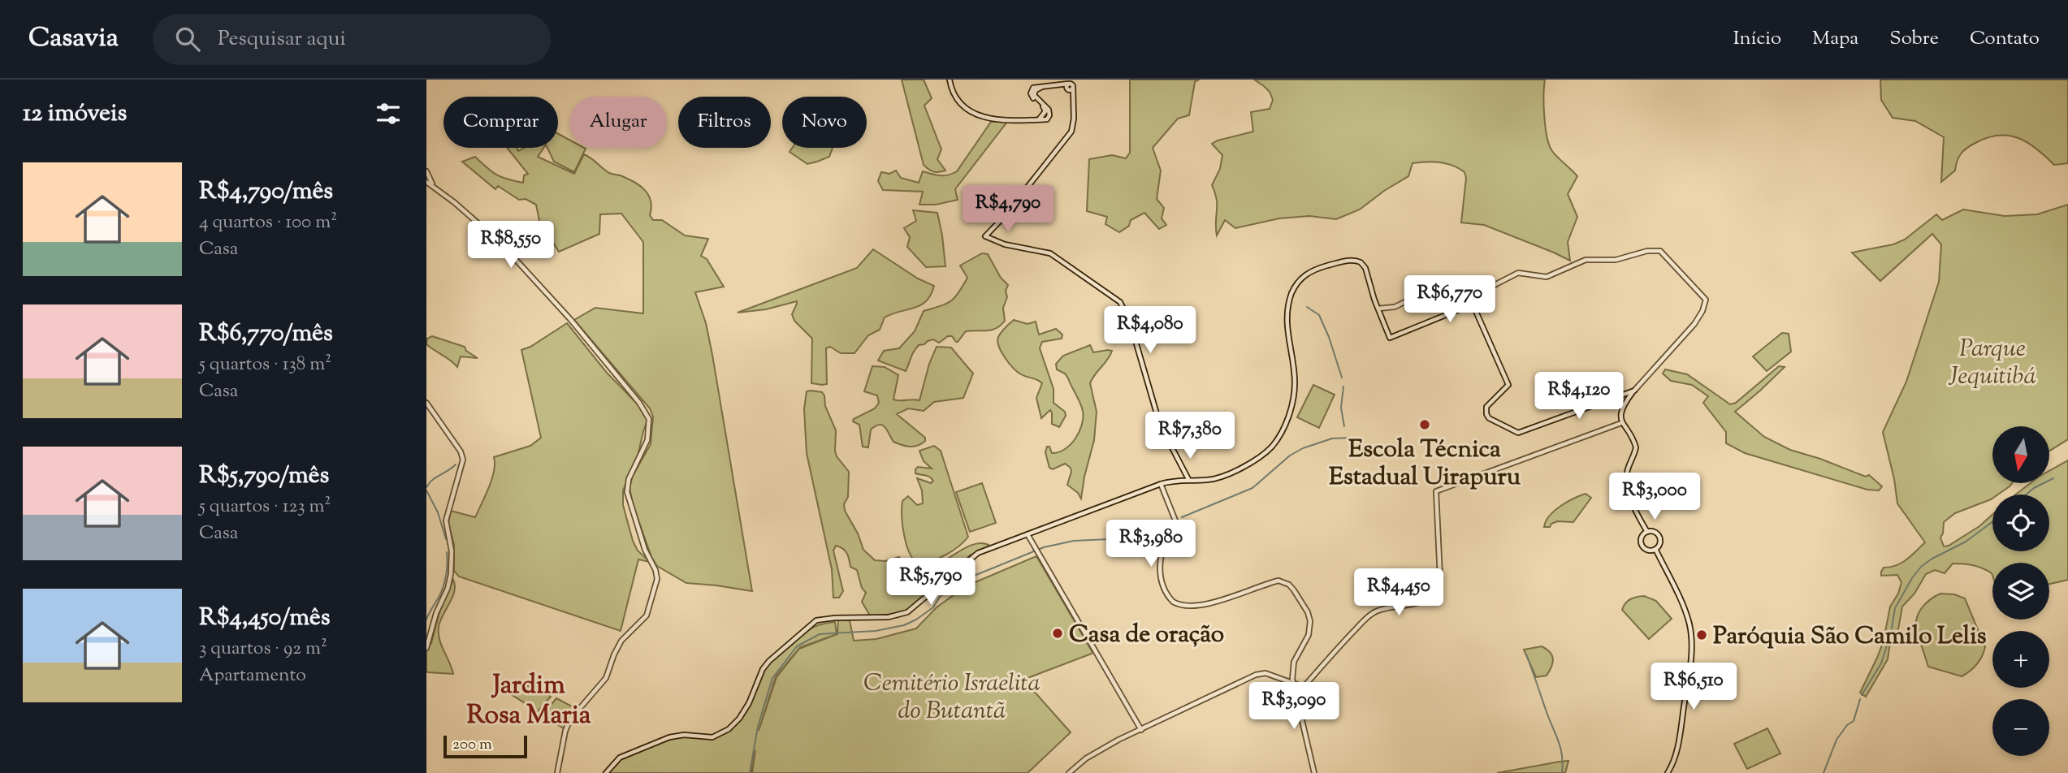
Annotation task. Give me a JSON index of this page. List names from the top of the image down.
{
  "districts": ["Jardim Rosa Maria"],
  "parks": ["Parque Jequitibá", "Cemitério Israelita do Butantã"],
  "places": ["Escola Técnica Estadual Uirapuru", "Casa de oração", "Paróquia São Camilo Lelis"],
  "scale_bar": "200 m",
  "north": "bottom",
  "page": {
    "header": "Casavia",
    "search": "Pesquisar aqui",
    "nav": [
      "Início",
      "Mapa",
      "Sobre",
      "Contato"
    ],
    "heading": "12 imóveis",
    "chip": [
      "Comprar",
      "Alugar",
      "Filtros",
      "Novo"
    ],
    "list": [
      {
        "name": "R$4,790/mês",
        "note": "4 quartos · 100 m² · Casa"
      },
      {
        "name": "R$6,770/mês",
        "note": "5 quartos · 138 m² · Casa"
      },
      {
        "name": "R$5,790/mês",
        "note": "5 quartos · 123 m² · Casa"
      },
      {
        "name": "R$4,450/mês",
        "note": "3 quartos · 92 m² · Apartamento"
      }
    ],
    "price": [
      "R$4,790",
      "R$8,550",
      "R$6,770",
      "R$4,080",
      "R$4,120",
      "R$7,380",
      "R$3,000",
      "R$3,980",
      "R$5,790",
      "R$4,450",
      "R$6,510",
      "R$3,090"
    ],
    "map_buttons": ["+", "−"],
    "scale": "200 m"
  }
}
